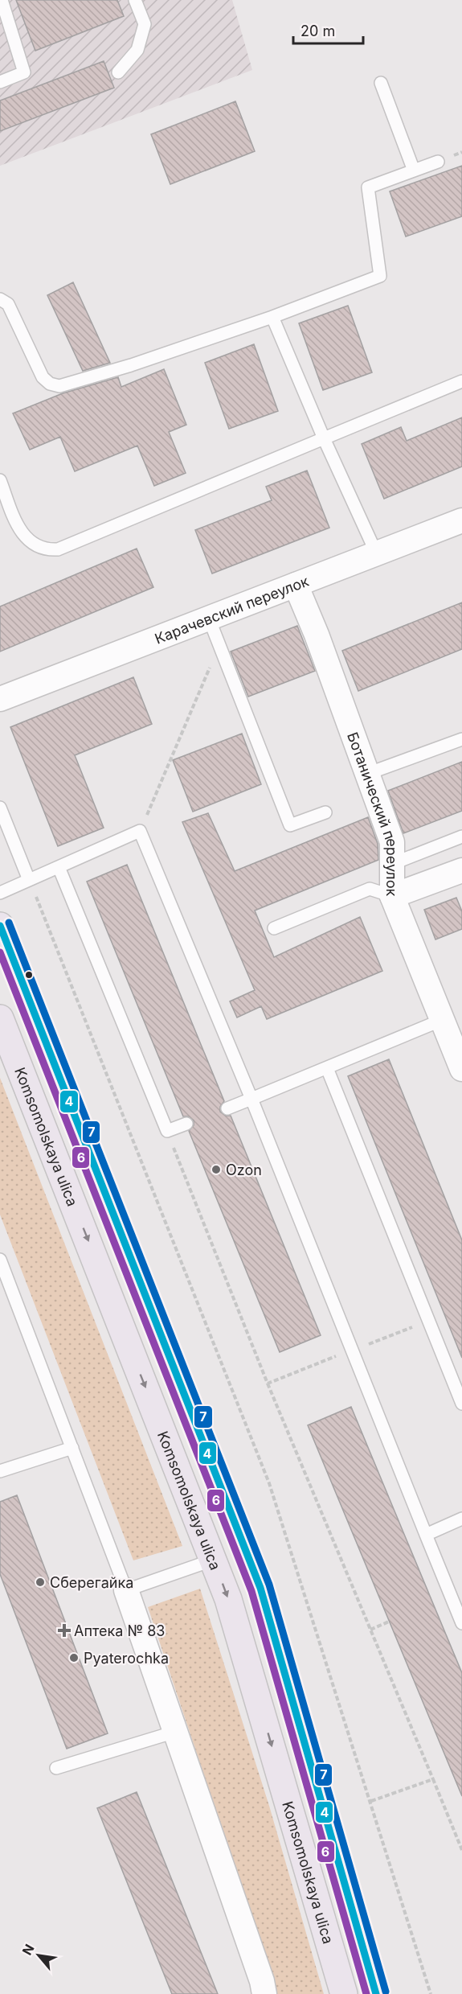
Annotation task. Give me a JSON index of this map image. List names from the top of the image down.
{
  "streets": {
    "main road": ["Komsomolskaya ulica"],
    "street": ["Карачевский переулок", "Ботанический переулок"]
  },
  "crossings": [
    ["Карачевский переулок", "Ботанический переулок"]
  ],
  "places": {
    "other": ["Ozon", "Сберегайка", "Pyaterochka"],
    "health": ["Аптека № 83"]
  },
  "lines": ["transit line 7", "transit line 4", "transit line 6"],
  "scale_bar": "20 m",
  "north": "top left"
}
